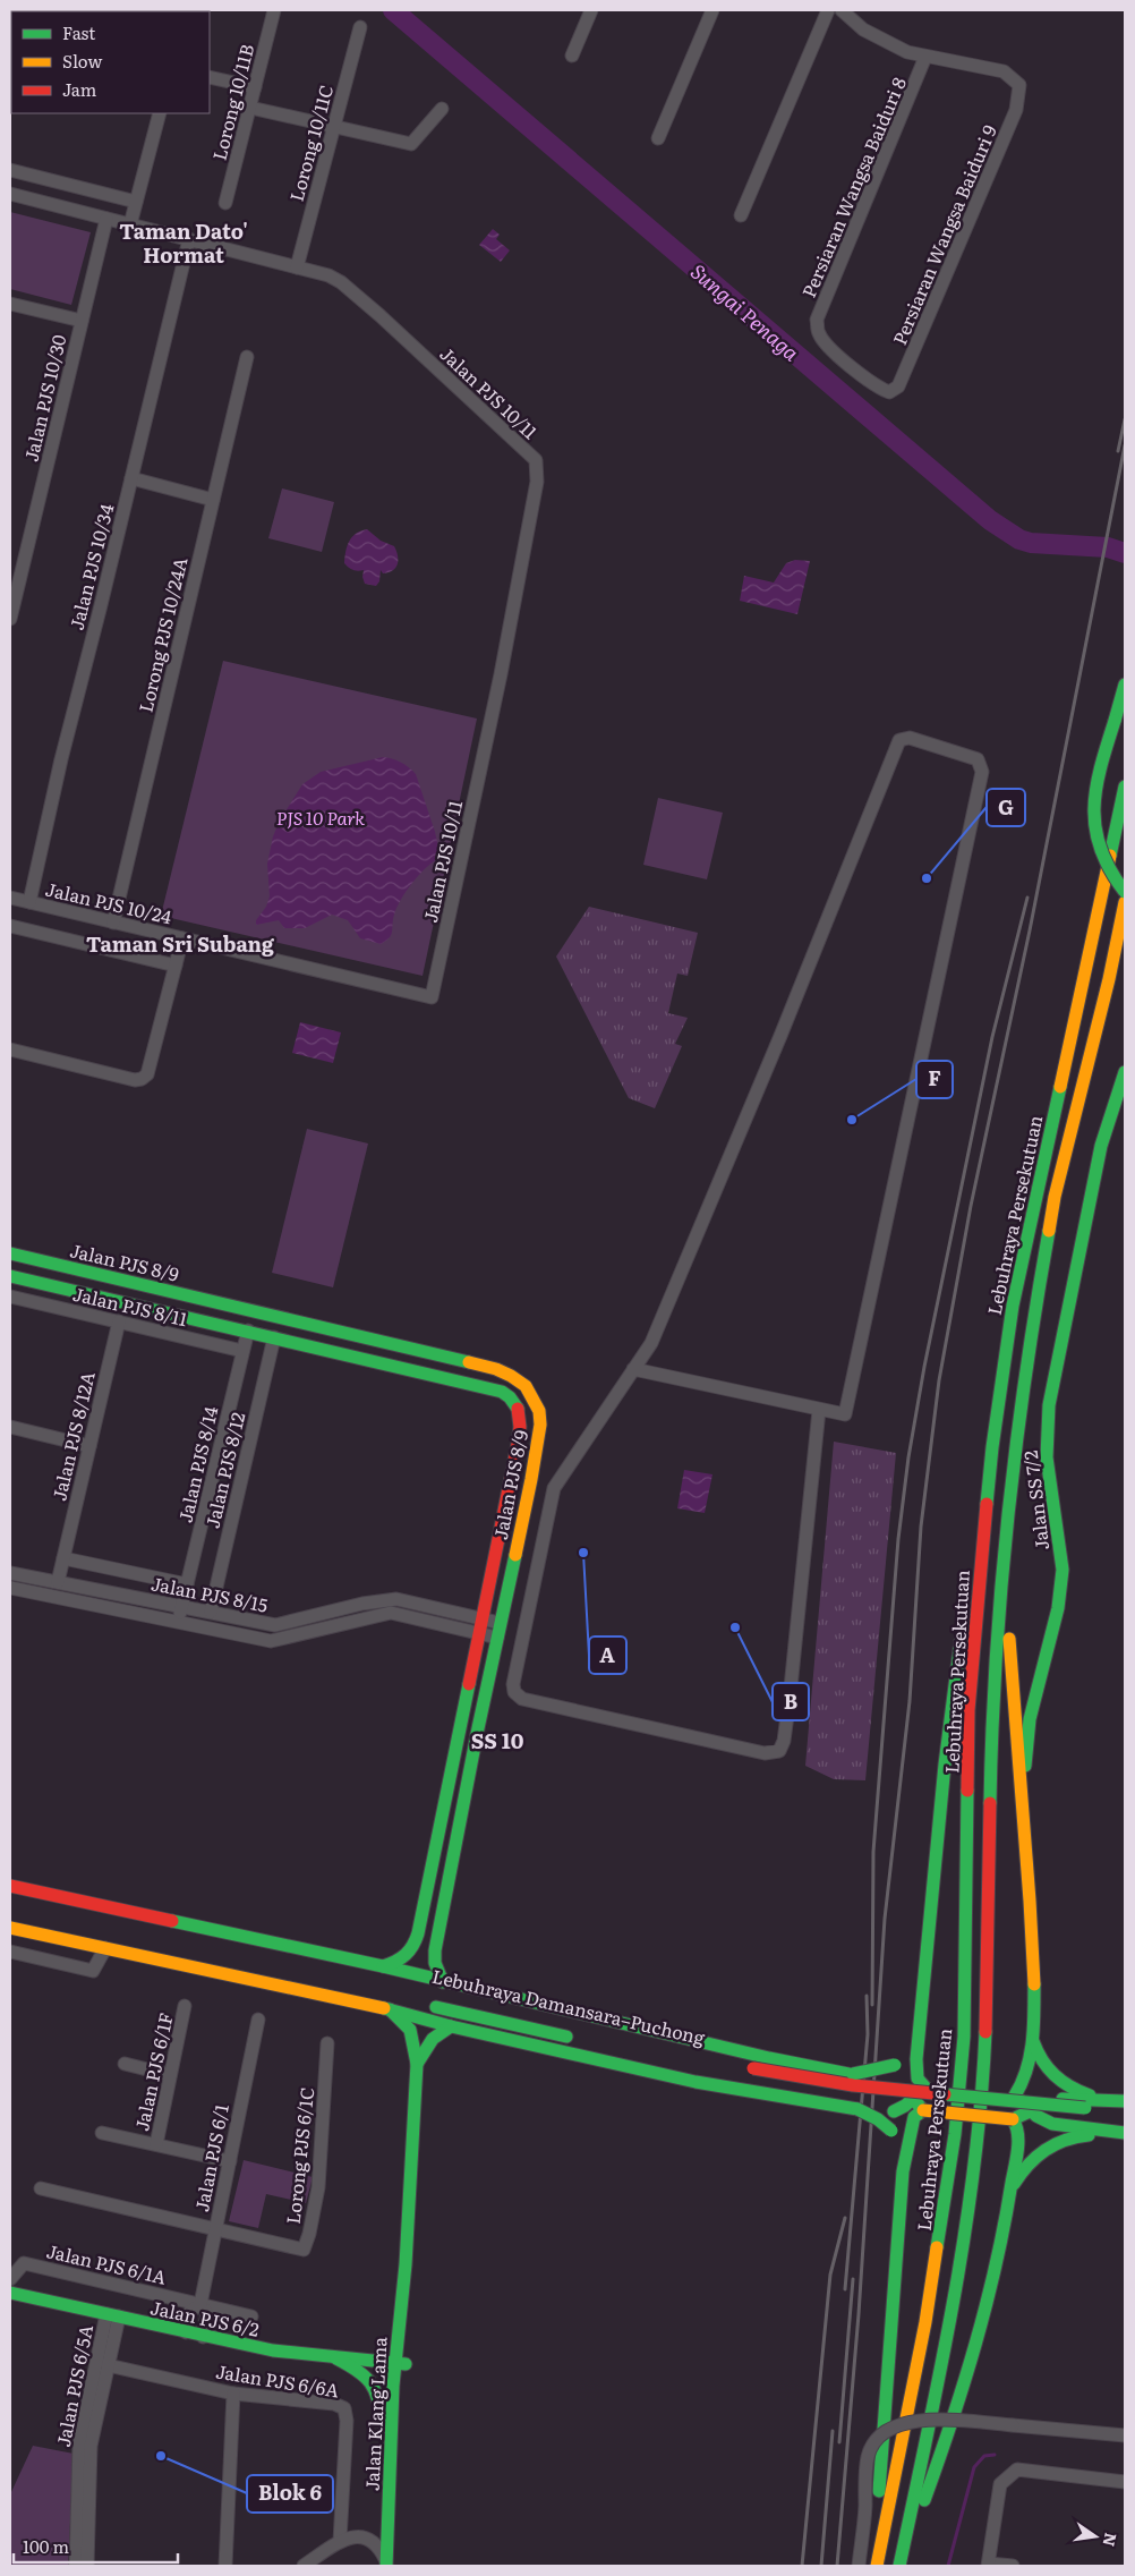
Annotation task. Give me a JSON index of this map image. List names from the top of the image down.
{
  "streets": {
    "main road": [
      "Lebuhraya Persekutuan",
      "Jalan PJS 8/9",
      "Jalan SS 7/2",
      "Lebuhraya Damansara–Puchong",
      "Jalan PJS 6/2",
      "Jalan Klang Lama"
    ],
    "street": [
      "Lorong 10/11B",
      "Lorong 10/11C",
      "Persiaran Wangsa Baiduri 8",
      "Persiaran Wangsa Baiduri 9",
      "Jalan PJS 10/11",
      "Jalan PJS 10/30",
      "Jalan PJS 10/34",
      "Lorong PJS 10/24A",
      "Jalan PJS 10/24",
      "Jalan PJS 8/11",
      "Jalan PJS 8/12A",
      "Jalan PJS 8/14",
      "Jalan PJS 8/12",
      "Jalan PJS 8/15",
      "Jalan PJS 6/1F",
      "Lorong PJS 6/1C",
      "Jalan PJS 6/1",
      "Jalan PJS 6/1A",
      "Jalan PJS 6/6A",
      "Jalan PJS 6/5A"
    ]
  },
  "crossings": [
    ["Lorong 10/11C", "Jalan PJS 10/11"],
    ["Persiaran Wangsa Baiduri 8", "Persiaran Wangsa Baiduri 9"],
    ["Jalan PJS 10/11", "Jalan PJS 10/30"],
    ["Jalan PJS 10/11", "Jalan PJS 10/34"],
    ["Jalan PJS 10/11", "Jalan PJS 10/24"],
    ["Jalan PJS 10/34", "Jalan PJS 10/24"],
    ["Lorong PJS 10/24A", "Jalan PJS 10/24"],
    ["Jalan PJS 8/9", "Jalan PJS 8/14"],
    ["Jalan PJS 8/9", "Jalan PJS 8/12"],
    ["Jalan PJS 8/9", "Jalan PJS 8/15"],
    ["Jalan PJS 8/9", "Lebuhraya Damansara–Puchong"],
    ["Jalan PJS 8/11", "Jalan PJS 8/12A"],
    ["Jalan PJS 8/11", "Jalan PJS 8/14"],
    ["Jalan PJS 8/12A", "Jalan PJS 8/15"],
    ["Jalan PJS 8/14", "Jalan PJS 8/15"],
    ["Jalan PJS 8/12", "Jalan PJS 8/15"],
    ["Lorong PJS 6/1C", "Jalan PJS 6/1"],
    ["Jalan PJS 6/1", "Jalan PJS 6/1A"],
    ["Jalan PJS 6/1", "Jalan PJS 6/2"],
    ["Jalan PJS 6/2", "Jalan PJS 6/5A"],
    ["Jalan PJS 6/2", "Jalan Klang Lama"],
    ["Jalan PJS 6/6A", "Jalan PJS 6/5A"]
  ],
  "districts": ["Taman Dato' Hormat", "Taman Sri Subang", "SS 10"],
  "water": ["Sungai Penaga"],
  "parks": ["PJS 10 Park"],
  "places": [
    "G",
    "F",
    "A",
    "B",
    "Blok 6"
  ],
  "legend": ["Fast", "Slow", "Jam"],
  "scale_bar": "100 m",
  "north": "right"
}
